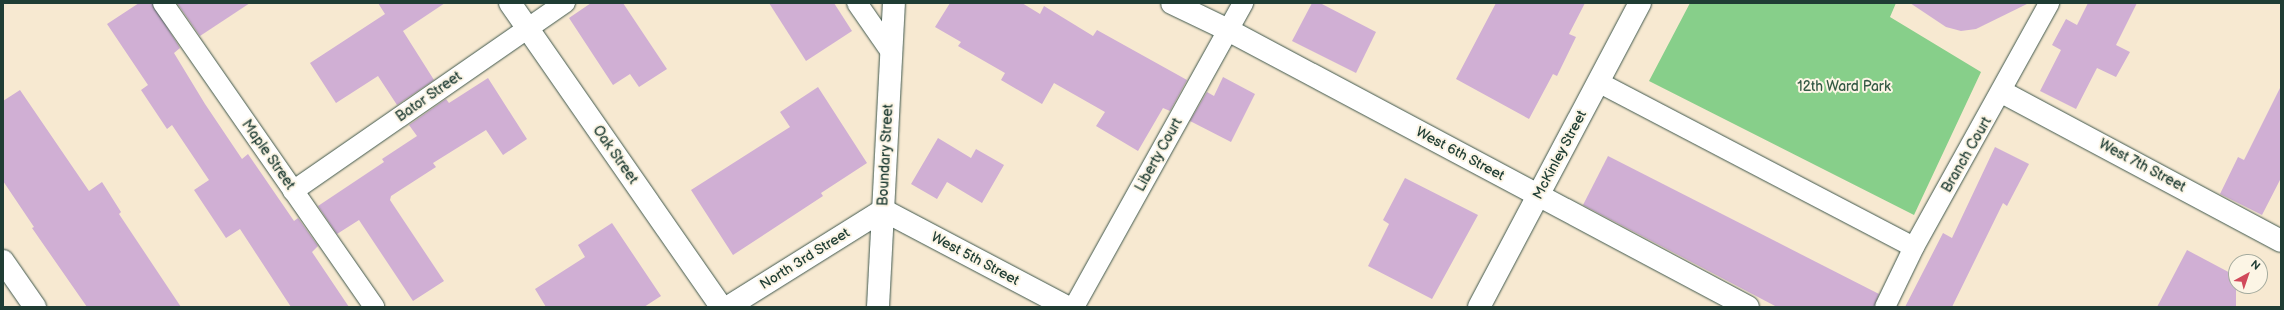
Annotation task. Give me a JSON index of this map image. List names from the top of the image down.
{
  "streets": {
    "street": [
      "West 6th Street",
      "Oak Street",
      "Boundary Street",
      "McKinley Street",
      "West 7th Street",
      "North 3rd Street",
      "West 5th Street"
    ],
    "lane": [
      "Bator Street",
      "Maple Street",
      "Liberty Court",
      "Branch Court"
    ]
  },
  "crossings": [
    ["Bator Street", "Maple Street"],
    ["Bator Street", "Oak Street"],
    ["West 6th Street", "Liberty Court"],
    ["West 6th Street", "McKinley Street"],
    ["Boundary Street", "North 3rd Street"],
    ["Boundary Street", "West 5th Street"],
    ["Branch Court", "West 7th Street"],
    ["North 3rd Street", "West 5th Street"]
  ],
  "parks": ["12th Ward Park"],
  "north": "top right"
}
